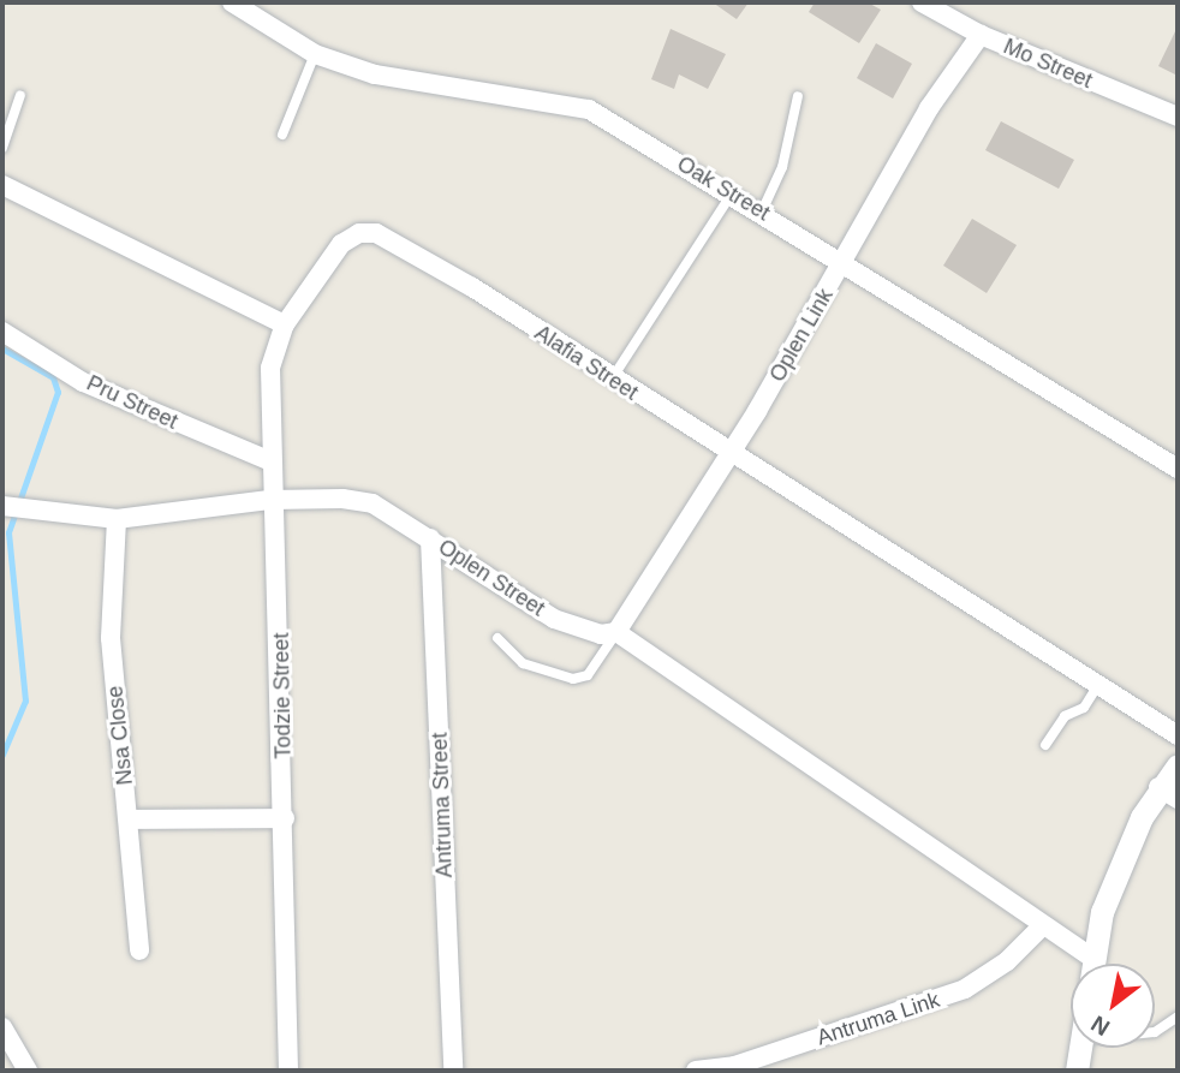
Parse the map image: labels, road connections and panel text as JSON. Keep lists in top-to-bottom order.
{
  "streets": {
    "street": [
      "Mo Street",
      "Oak Street",
      "Oplen Link",
      "Alafia Street",
      "Pru Street",
      "Oplen Street",
      "Todzie Street",
      "Nsa Close",
      "Antruma Street",
      "Antruma Link"
    ]
  },
  "crossings": [
    ["Mo Street", "Oplen Link"],
    ["Oak Street", "Oplen Link"],
    ["Oplen Link", "Alafia Street"],
    ["Oplen Link", "Oplen Street"],
    ["Alafia Street", "Todzie Street"],
    ["Pru Street", "Todzie Street"],
    ["Oplen Street", "Todzie Street"],
    ["Oplen Street", "Nsa Close"],
    ["Oplen Street", "Antruma Street"],
    ["Oplen Street", "Antruma Link"]
  ],
  "north": "bottom left"
}
